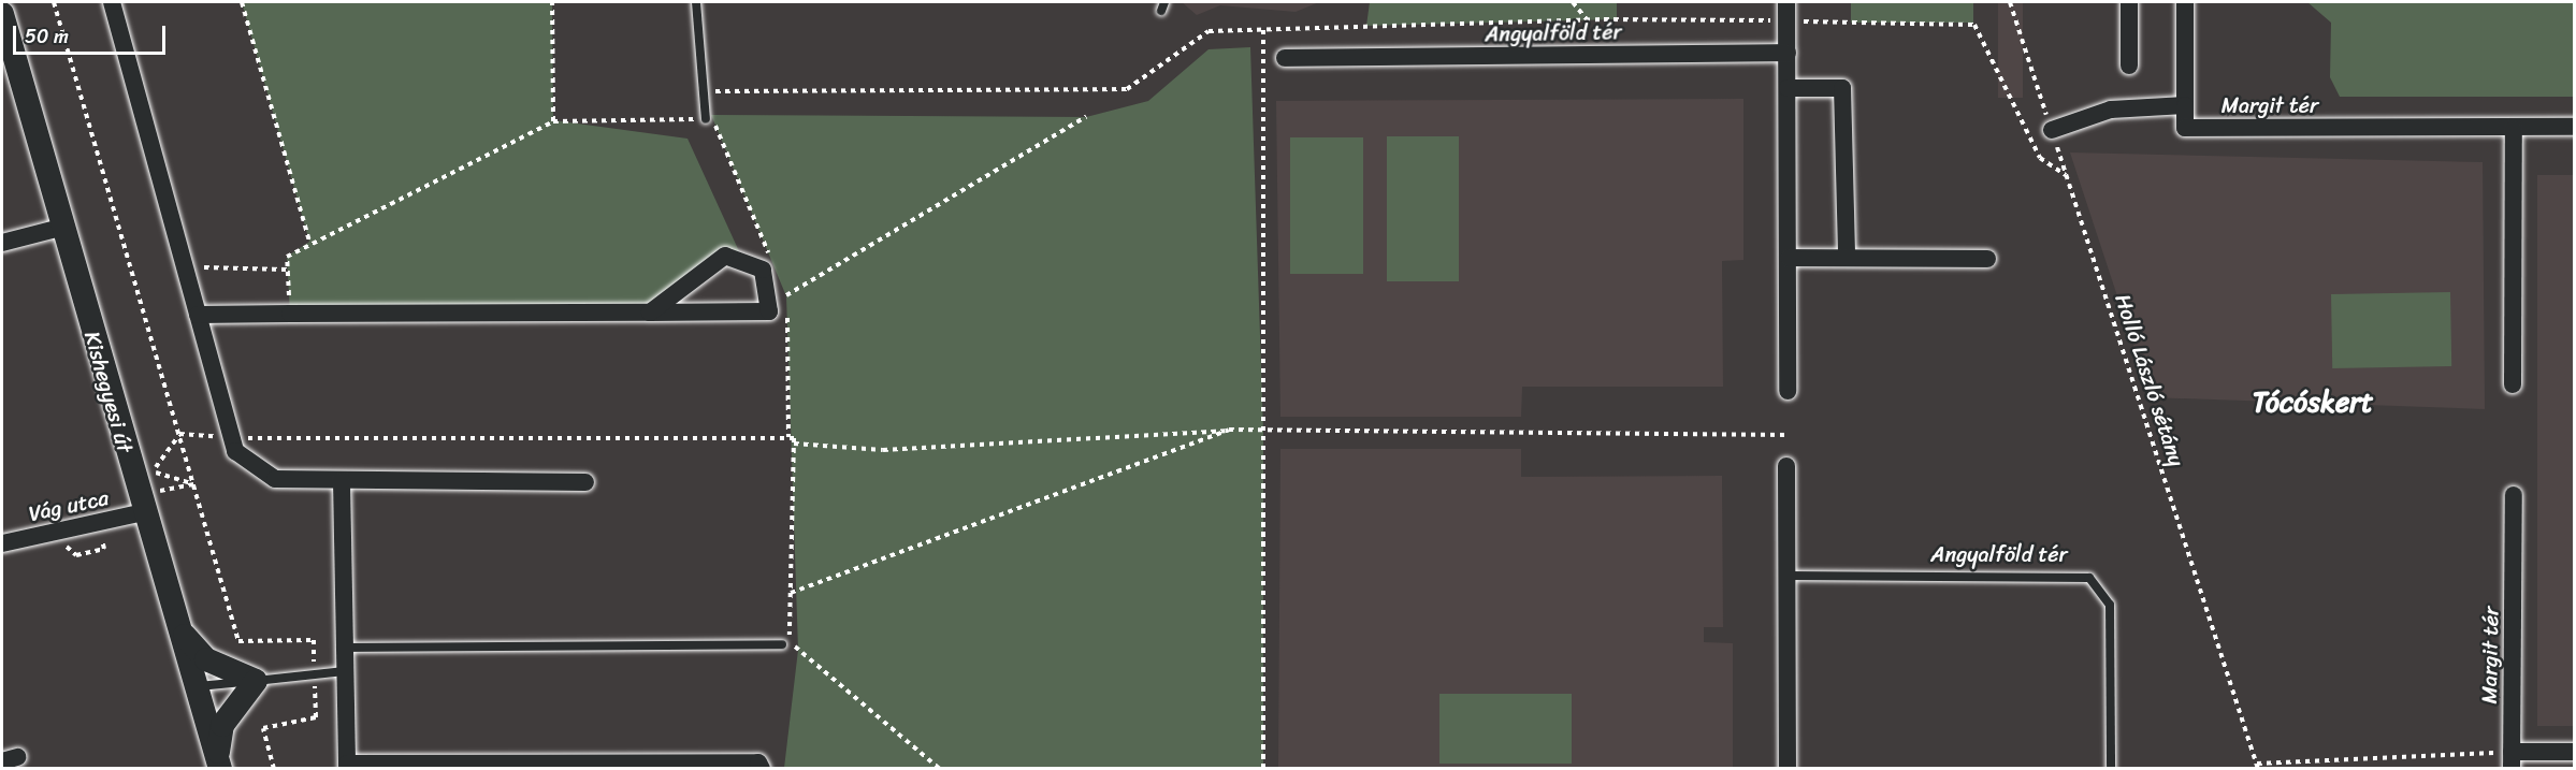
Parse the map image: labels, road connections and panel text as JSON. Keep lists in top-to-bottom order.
{
  "streets": {
    "street": [
      "Angyalföld tér",
      "Margit tér",
      "Kishegyesi út",
      "Vág utca"
    ],
    "path": ["Holló László sétány"]
  },
  "crossings": [
    ["Kishegyesi út", "Vág utca"]
  ],
  "districts": ["Tócóskert"],
  "scale_bar": "50 m"
}
